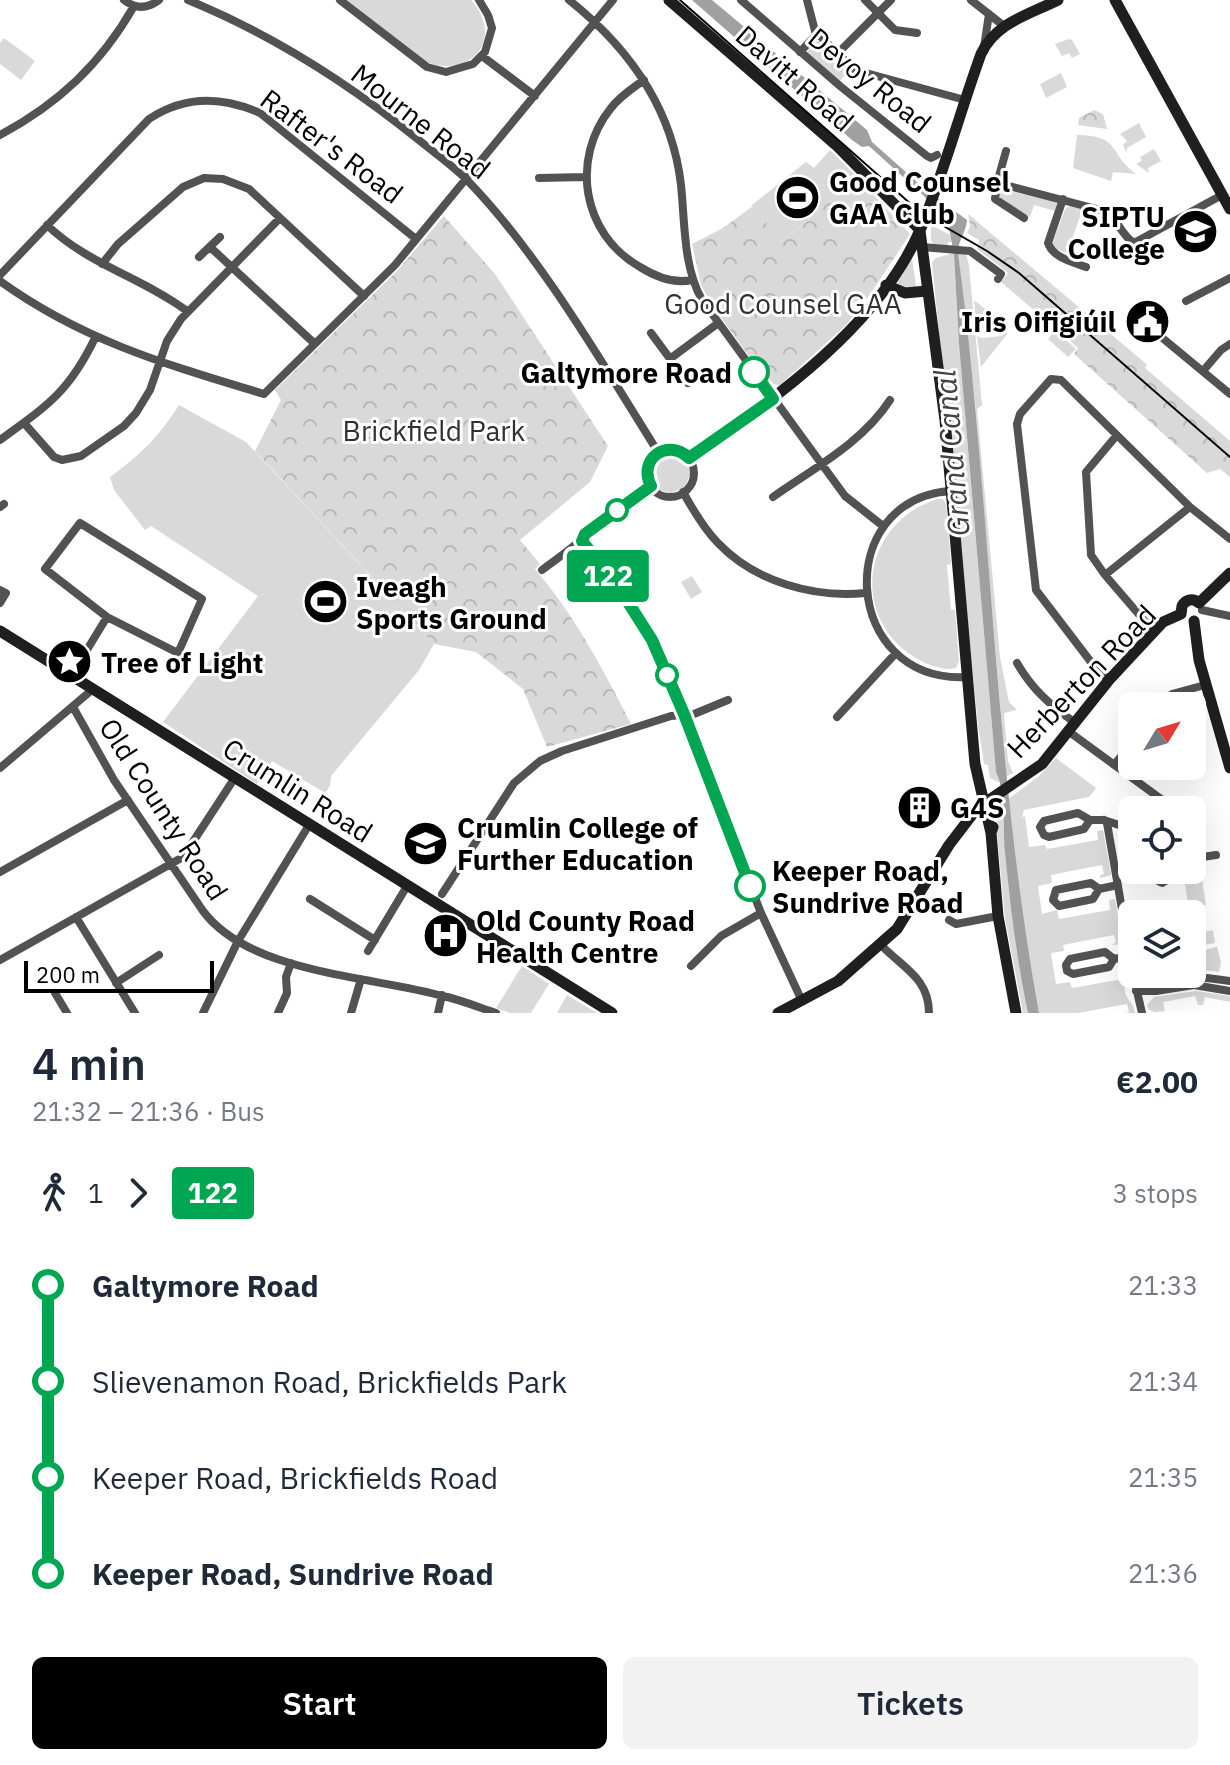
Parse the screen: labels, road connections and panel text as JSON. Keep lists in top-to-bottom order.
{
  "streets": {
    "main road": ["Davitt Road", "Herberton Road", "Crumlin Road"],
    "street": [
      "Devoy Road",
      "Mourne Road",
      "Rafter's Road",
      "Old County Road"
    ]
  },
  "water": ["Grand Canal"],
  "parks": ["Good Counsel GAA", "Brickfield Park"],
  "places": {
    "sports": ["Good Counsel GAA Club", "Iveagh Sports Ground"],
    "school or university": ["SIPTU College", "Crumlin College of Further Education"],
    "public building": ["Iris Oifigiúil"],
    "other": ["Galtymore Road", "Keeper Road, Sundrive Road"],
    "place": ["Tree of Light"],
    "building": ["G4S"],
    "hospital": ["Old County Road Health Centre"]
  },
  "lines": ["bus line 122"],
  "scale_bar": "200 m",
  "north": "top right",
  "page": {
    "on_map": "122",
    "scale": "200 m",
    "heading": ["4 min", "21:32 – 21:36 · Bus", "€2.00"],
    "legs": ["1", "122", "3 stops"],
    "list": [
      {
        "name": "Galtymore Road",
        "value": "21:33"
      },
      {
        "name": "Slievenamon Road, Brickfields Park",
        "value": "21:34"
      },
      {
        "name": "Keeper Road, Brickfields Road",
        "value": "21:35"
      },
      {
        "name": "Keeper Road, Sundrive Road",
        "value": "21:36"
      }
    ],
    "buttons": ["Start", "Tickets"]
  }
}
